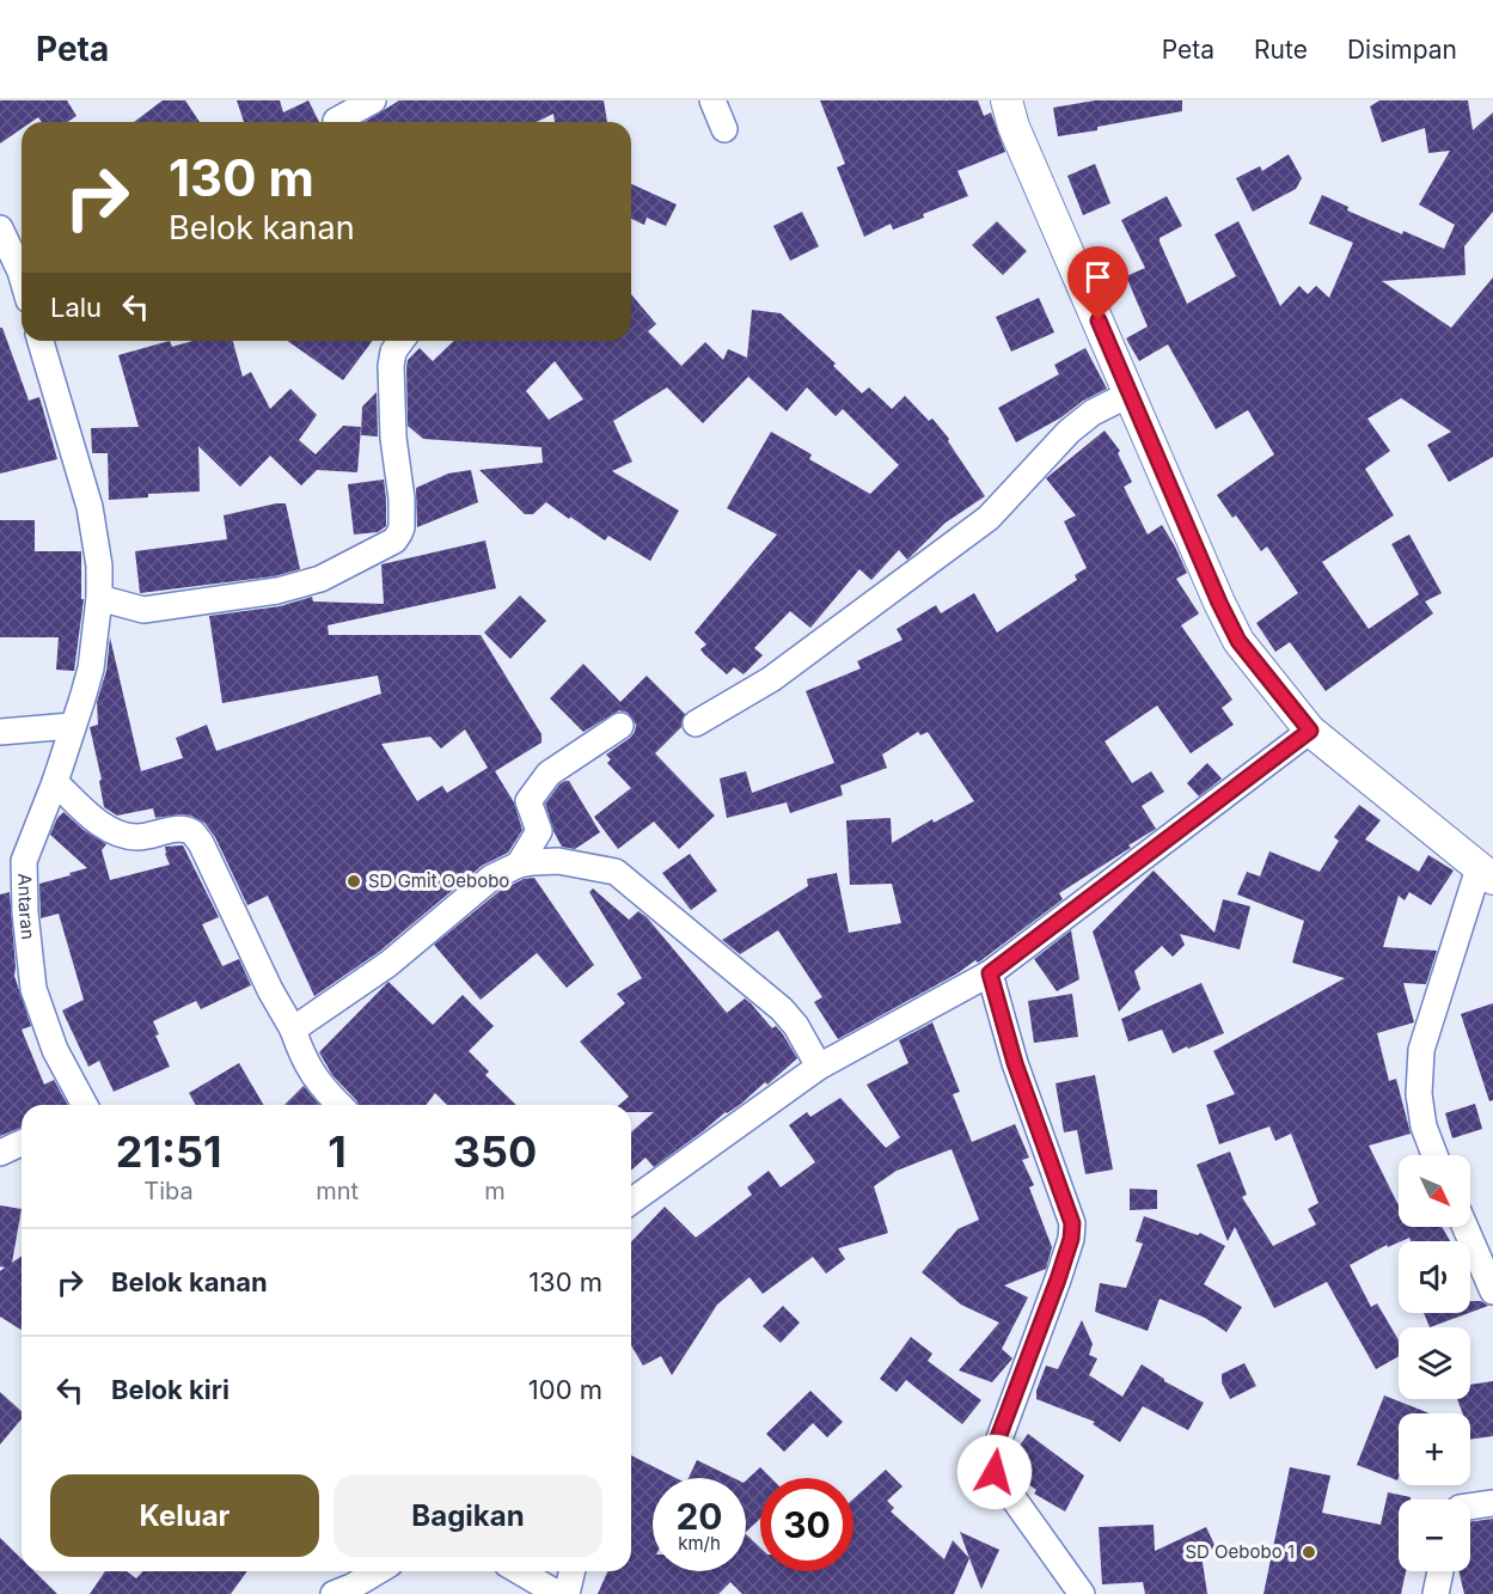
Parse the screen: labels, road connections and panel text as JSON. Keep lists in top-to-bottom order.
{
  "streets": {
    "street": ["Antaran"]
  },
  "places": ["SD Gmit Oebobo", "SD Oebobo 1"],
  "north": "bottom right",
  "page": {
    "header": "Peta",
    "nav": ["Peta", "Rute", "Disimpan"],
    "turn": ["130 m", "Belok kanan"],
    "then": "Lalu",
    "eta": [
      "21:51",
      "Tiba",
      "1",
      "mnt",
      "350",
      "m"
    ],
    "map_buttons": ["+", "−"],
    "list": [
      {
        "name": "Belok kanan",
        "value": "130 m"
      },
      {
        "name": "Belok kiri",
        "value": "100 m"
      }
    ],
    "buttons": ["Keluar", "Bagikan"],
    "speed": "20 km/h",
    "limit": "30"
  }
}
